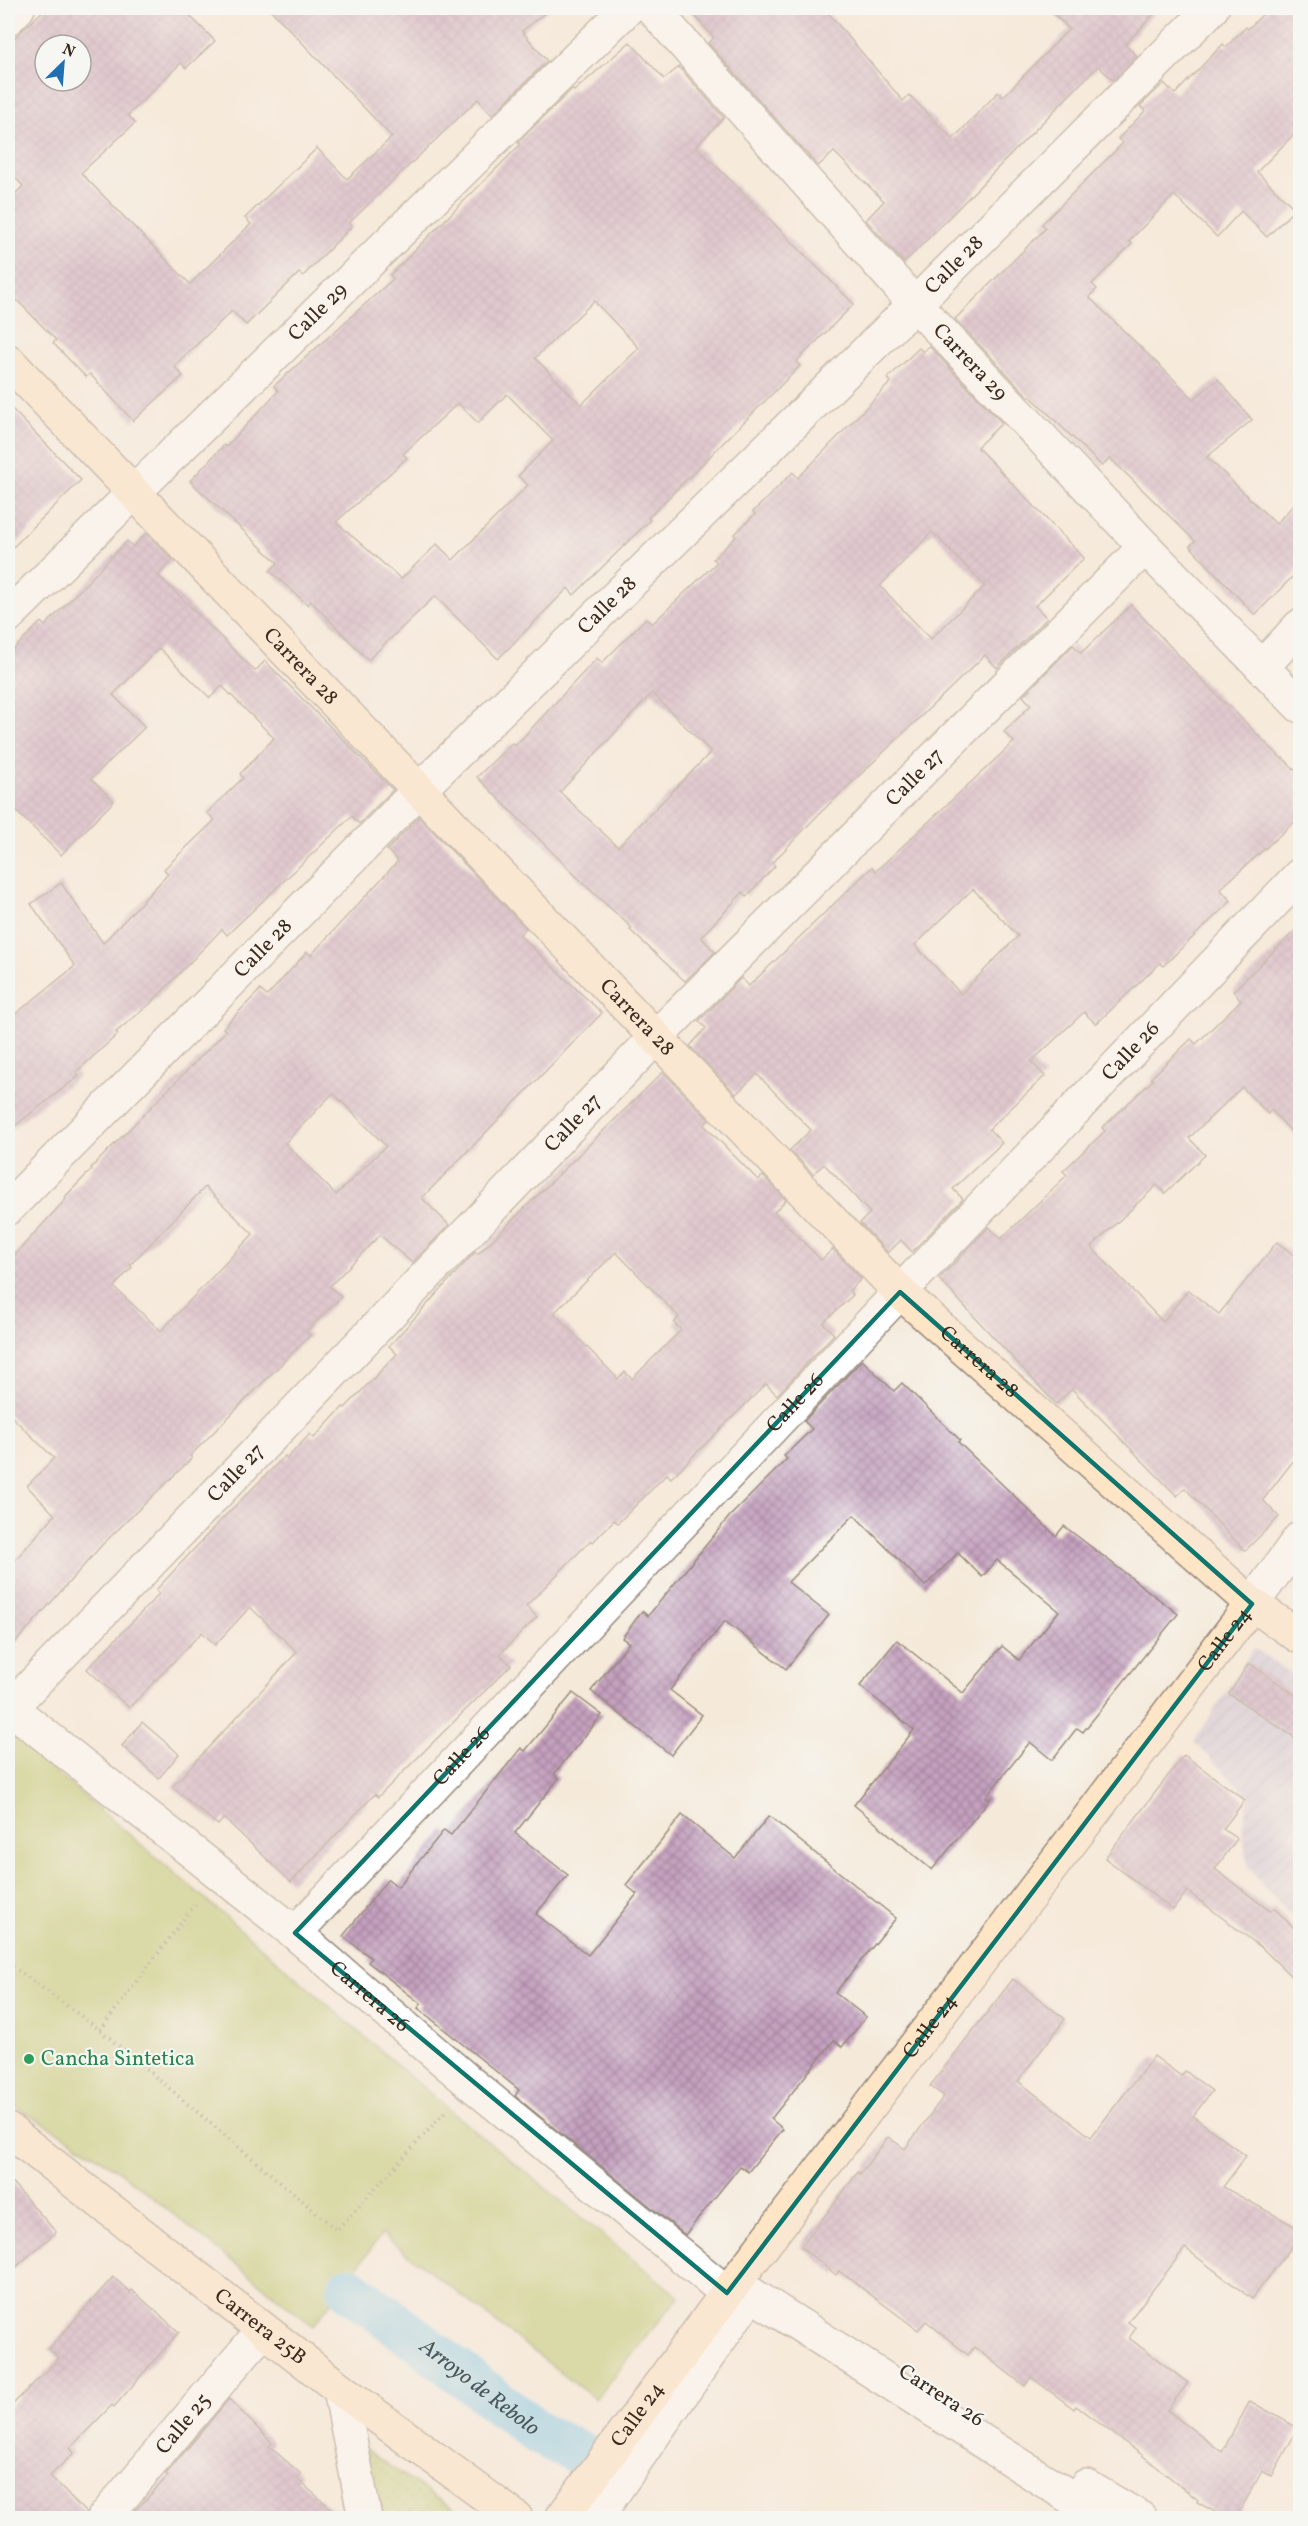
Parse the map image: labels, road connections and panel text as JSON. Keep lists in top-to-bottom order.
{
  "streets": {
    "street": [
      "Calle 28",
      "Calle 29",
      "Carrera 29",
      "Carrera 28",
      "Calle 27",
      "Calle 26",
      "Calle 24",
      "Carrera 26",
      "Carrera 25B",
      "Calle 25"
    ]
  },
  "crossings": [
    ["Calle 28", "Carrera 29"],
    ["Calle 28", "Carrera 28"],
    ["Calle 29", "Carrera 28"],
    ["Carrera 29", "Calle 27"],
    ["Carrera 28", "Calle 27"],
    ["Carrera 28", "Calle 26"],
    ["Carrera 28", "Calle 24"],
    ["Calle 27", "Carrera 26"],
    ["Calle 26", "Carrera 26"],
    ["Calle 24", "Carrera 26"],
    ["Carrera 25B", "Calle 25"]
  ],
  "water": ["Arroyo de Rebolo"],
  "places": ["Cancha Sintetica"],
  "north": "top right"
}
